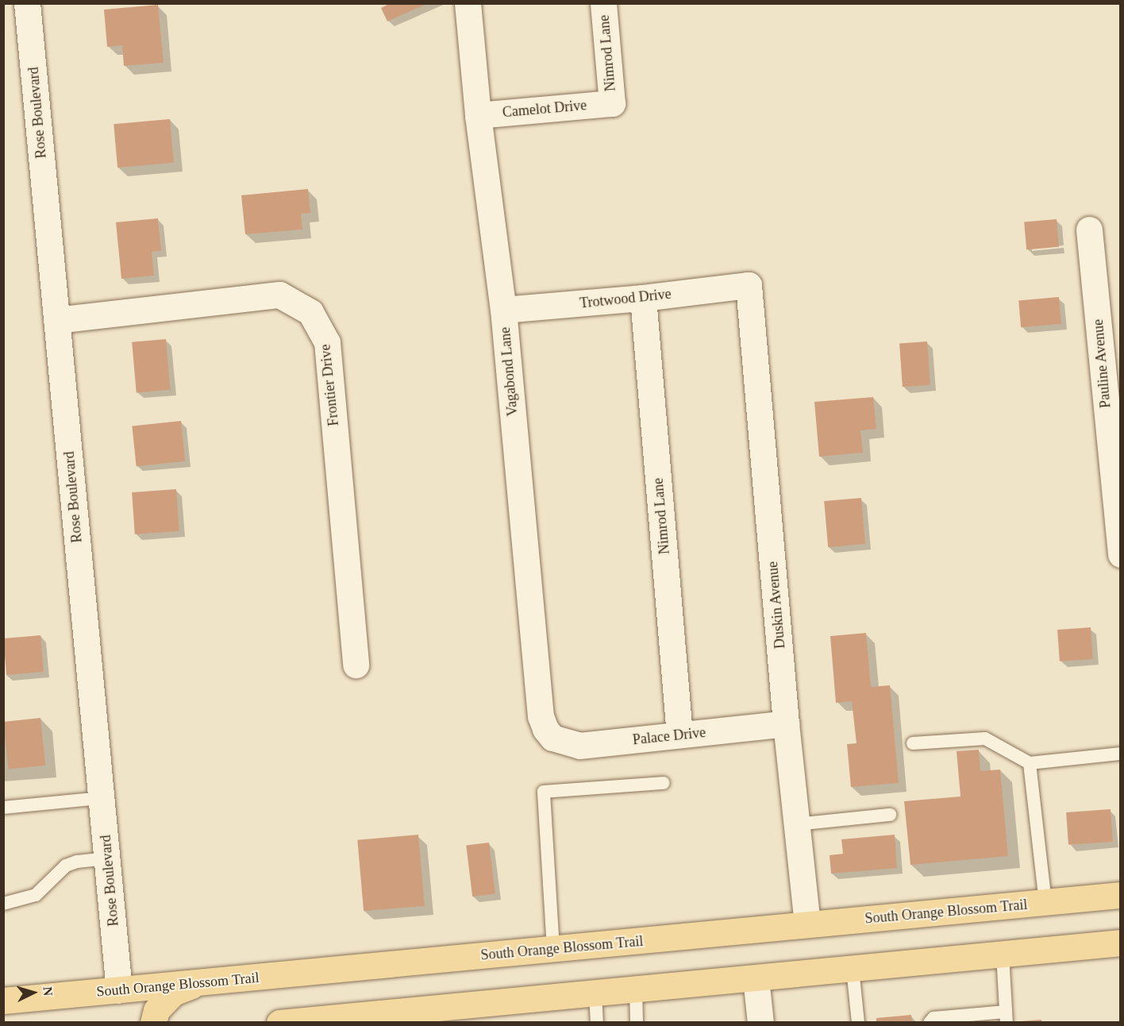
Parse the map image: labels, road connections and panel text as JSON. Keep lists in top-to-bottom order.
{
  "streets": {
    "main road": ["South Orange Blossom Trail"],
    "street": [
      "Nimrod Lane",
      "Camelot Drive",
      "Rose Boulevard",
      "Trotwood Drive",
      "Pauline Avenue",
      "Vagabond Lane",
      "Frontier Drive",
      "Duskin Avenue",
      "Palace Drive"
    ]
  },
  "crossings": [
    ["Nimrod Lane", "Camelot Drive"],
    ["Nimrod Lane", "Trotwood Drive"],
    ["Nimrod Lane", "Palace Drive"],
    ["Camelot Drive", "Vagabond Lane"],
    ["Rose Boulevard", "Frontier Drive"],
    ["Rose Boulevard", "South Orange Blossom Trail"],
    ["Trotwood Drive", "Vagabond Lane"],
    ["Trotwood Drive", "Duskin Avenue"],
    ["Vagabond Lane", "Palace Drive"],
    ["Duskin Avenue", "Palace Drive"],
    ["Duskin Avenue", "South Orange Blossom Trail"]
  ],
  "north": "right"
}
